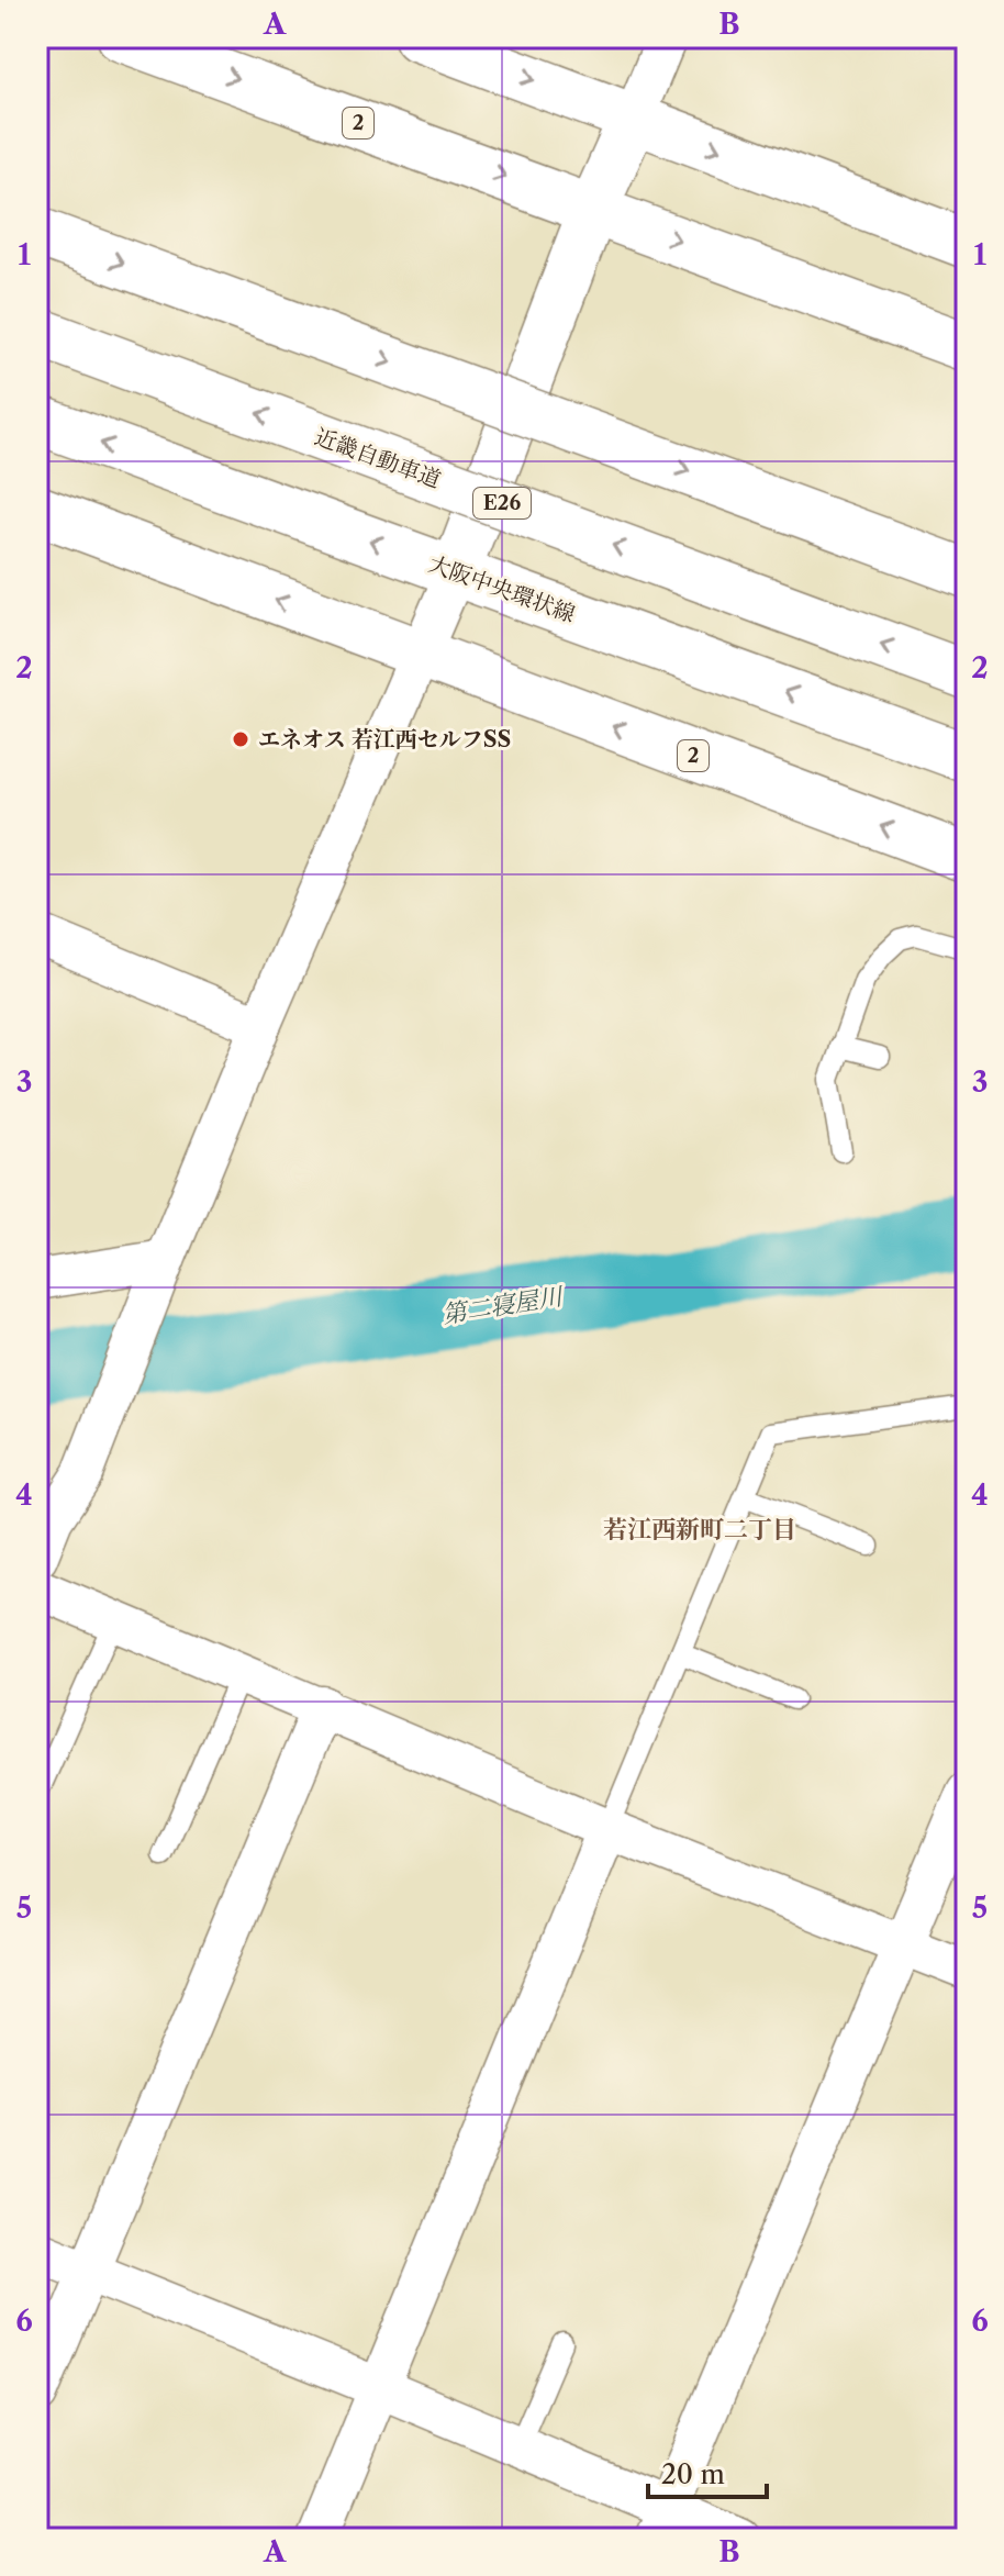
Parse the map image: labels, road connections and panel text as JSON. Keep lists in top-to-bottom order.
{
  "streets": {
    "main road": [
      "2",
      "近畿自動車道",
      "E26",
      "大阪中央環状線"
    ]
  },
  "districts": ["若江西新町二丁目"],
  "water": ["第二寝屋川"],
  "places": ["エネオス 若江西セルフSS"],
  "scale_bar": "20 m",
  "grid": {
    "columns": ["A", "B"],
    "rows": [
      "1",
      "2",
      "3",
      "4",
      "5",
      "6"
    ]
  }
}
